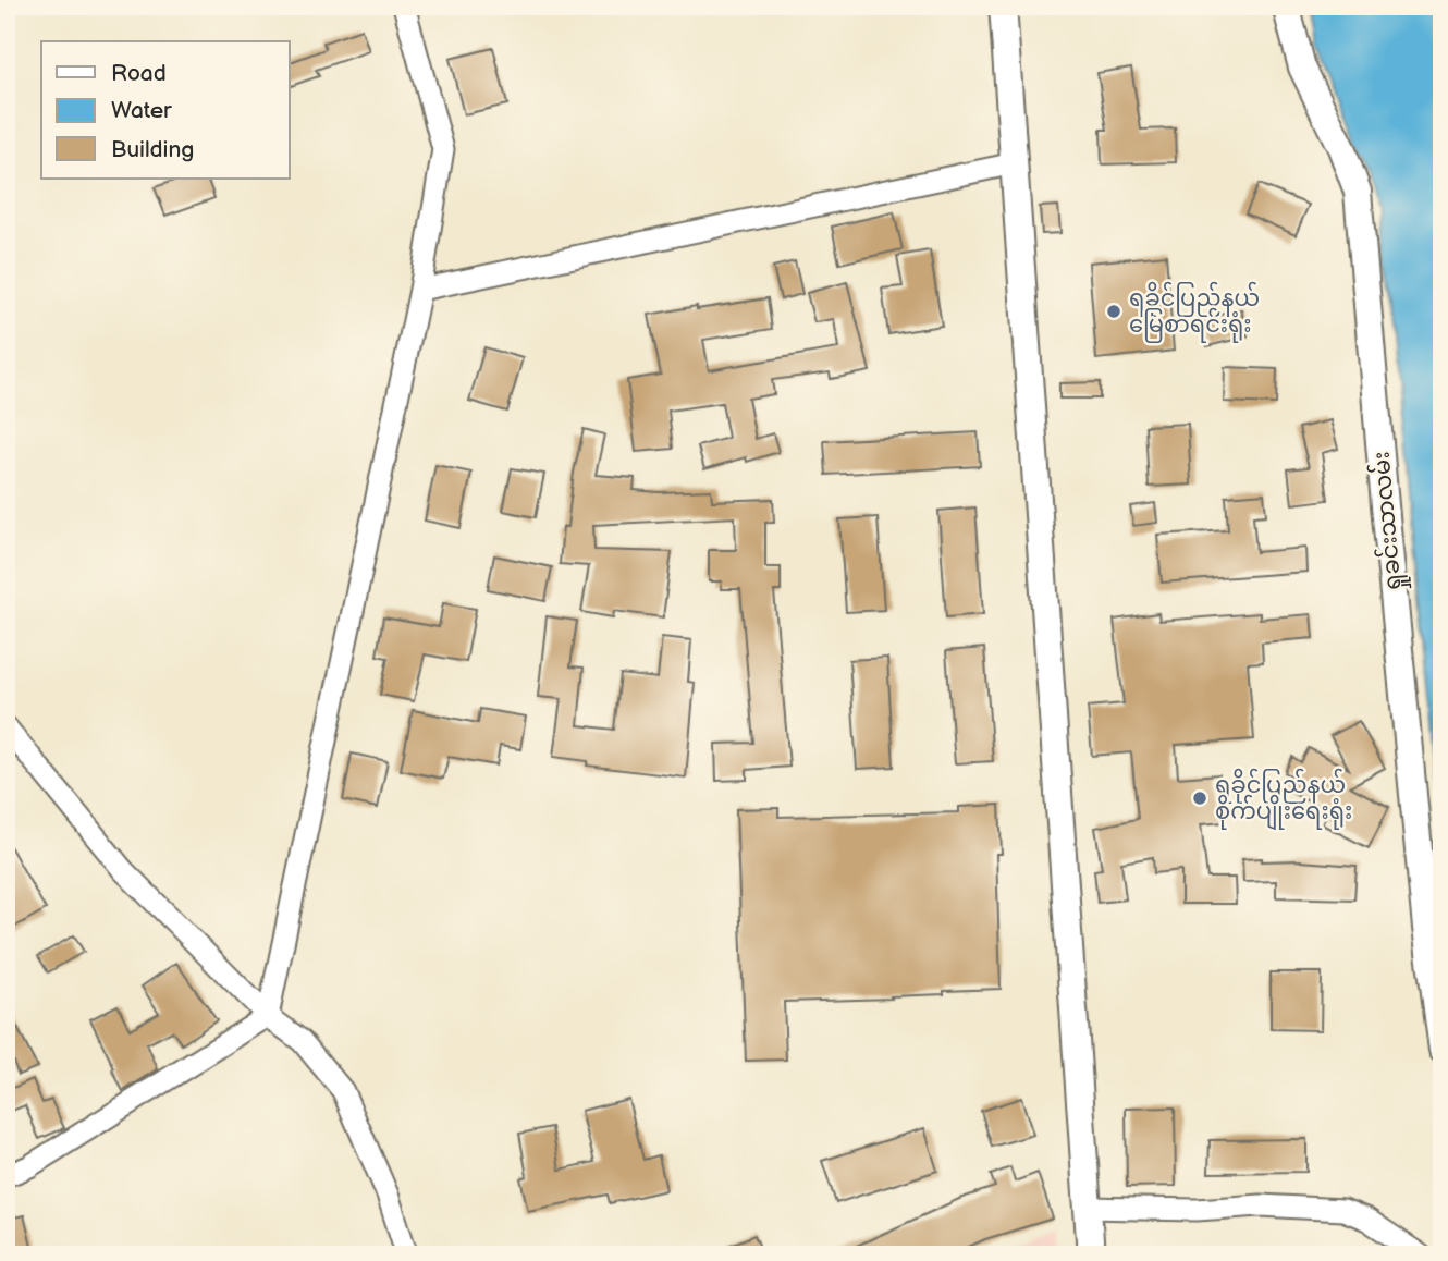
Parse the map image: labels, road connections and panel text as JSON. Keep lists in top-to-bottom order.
{
  "streets": {
    "street": ["ရှုခင်းသာလမ်း"]
  },
  "places": ["ရခိုင်ပြည်နယ် မြေစာရင်းရုံး", "ရခိုင်ပြည်နယ် စိုက်ပျိုးရေးရုံး"],
  "legend": ["Road", "Water", "Building"]
}
